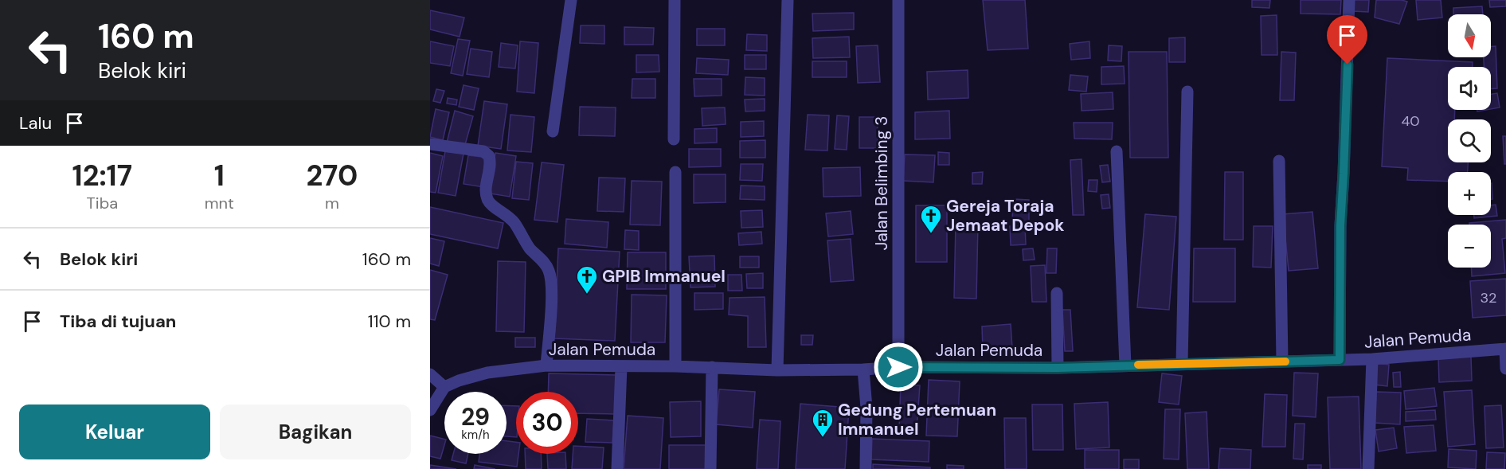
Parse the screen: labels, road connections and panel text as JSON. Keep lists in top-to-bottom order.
{
  "streets": {
    "street": ["Jalan Belimbing 3", "Jalan Pemuda"]
  },
  "crossings": [
    ["Jalan Belimbing 3", "Jalan Pemuda"]
  ],
  "places": {
    "church": ["Gereja Toraja Jemaat Depok", "GPIB Immanuel"],
    "building": ["Gedung Pertemuan Immanuel"]
  },
  "house_numbers": ["40", "32"],
  "north": "bottom",
  "page": {
    "turn": ["160 m", "Belok kiri"],
    "map_buttons": ["+", "−"],
    "then": "Lalu",
    "eta": [
      "12:17",
      "Tiba",
      "1",
      "mnt",
      "270",
      "m"
    ],
    "list": [
      {
        "name": "Belok kiri",
        "value": "160 m"
      },
      {
        "name": "Tiba di tujuan",
        "value": "110 m"
      }
    ],
    "speed": "29 km/h",
    "limit": "30",
    "buttons": ["Keluar", "Bagikan"]
  }
}
